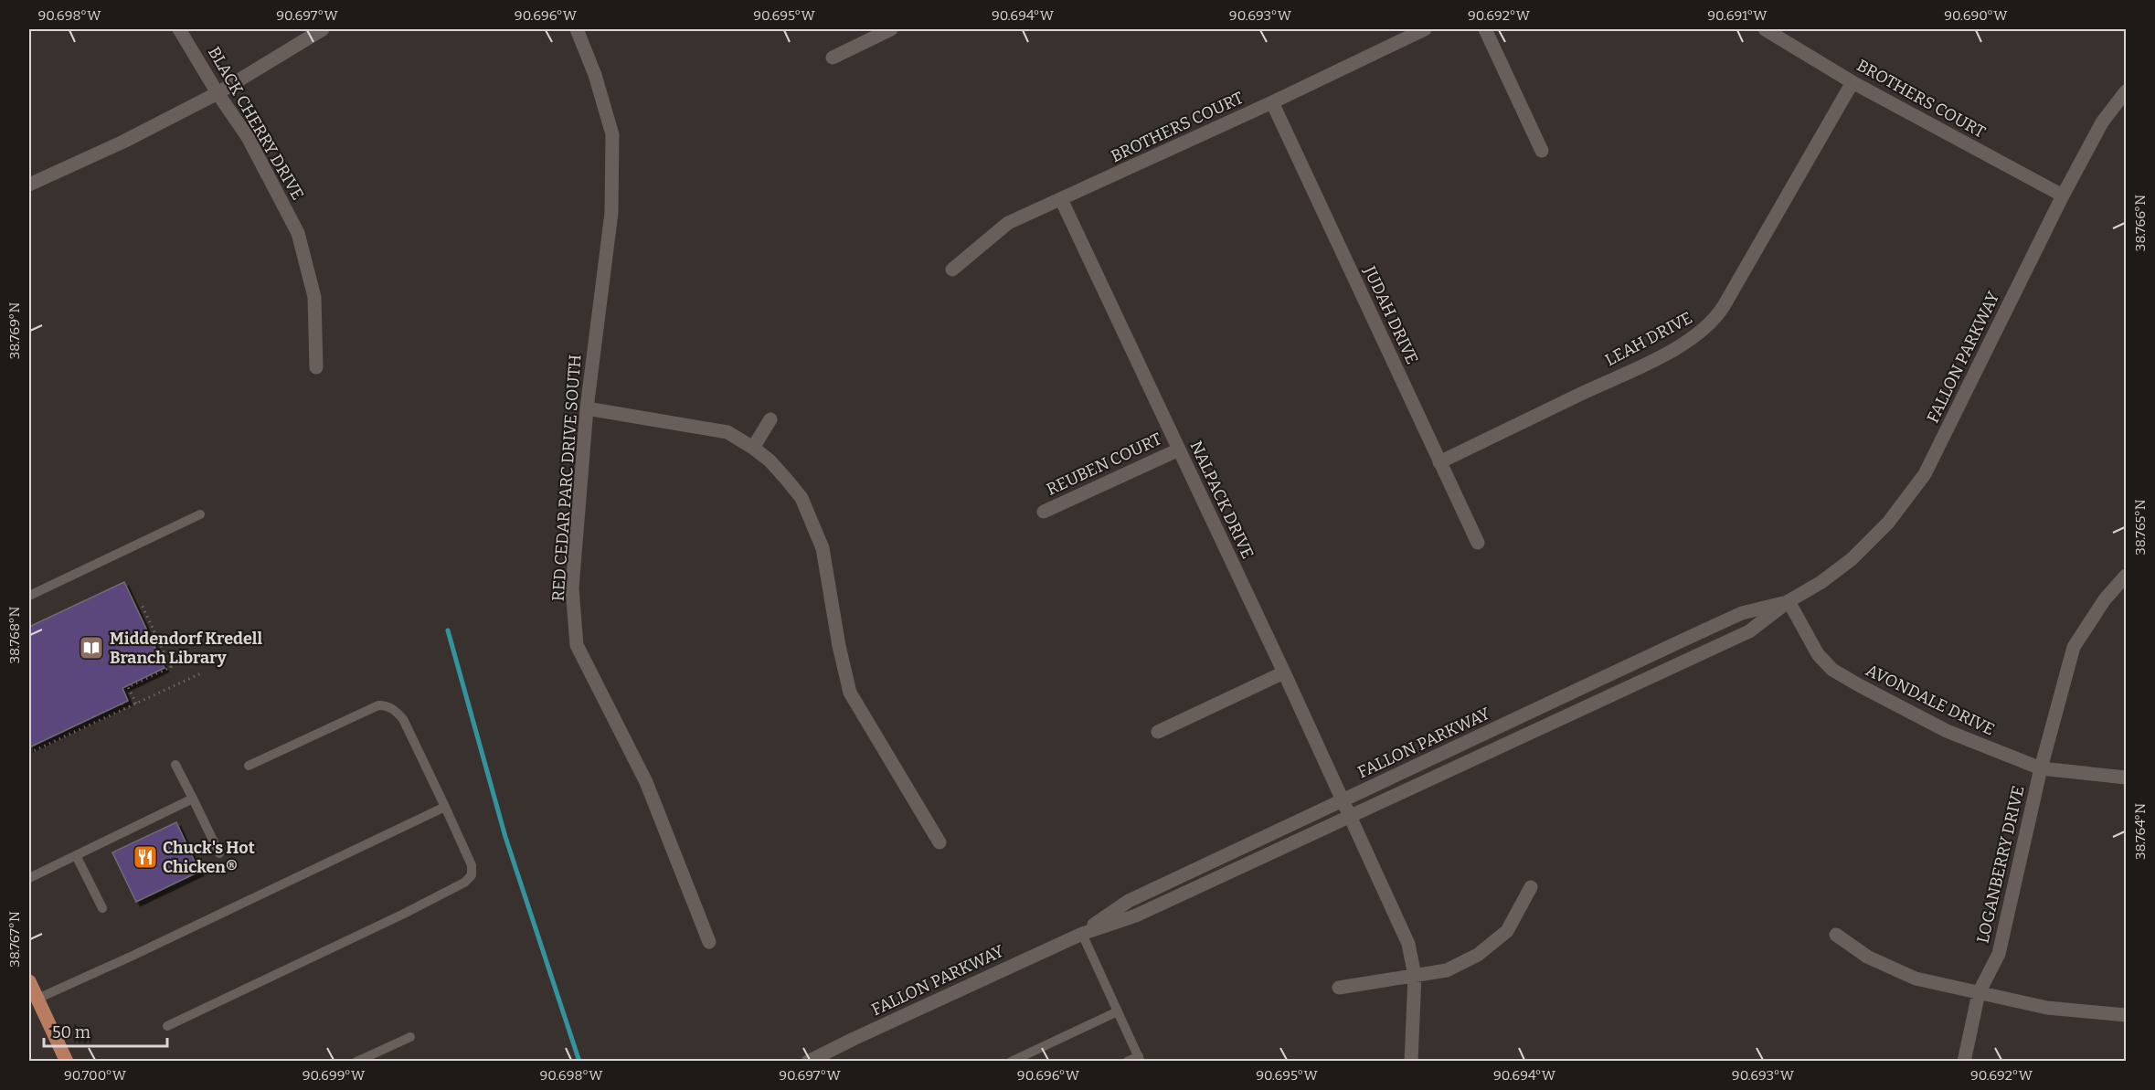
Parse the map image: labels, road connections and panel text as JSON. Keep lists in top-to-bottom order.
{
  "streets": {
    "street": [
      "BROTHERS COURT",
      "BLACK CHERRY DRIVE",
      "JUDAH DRIVE",
      "LEAH DRIVE",
      "FALLON PARKWAY",
      "REUBEN COURT",
      "RED CEDAR PARC DRIVE SOUTH",
      "NALPACK DRIVE",
      "AVONDALE DRIVE",
      "LOGANBERRY DRIVE"
    ]
  },
  "crossings": [
    ["BROTHERS COURT", "JUDAH DRIVE"],
    ["BROTHERS COURT", "LEAH DRIVE"],
    ["BROTHERS COURT", "FALLON PARKWAY"],
    ["BROTHERS COURT", "NALPACK DRIVE"],
    ["JUDAH DRIVE", "LEAH DRIVE"],
    ["FALLON PARKWAY", "NALPACK DRIVE"],
    ["FALLON PARKWAY", "AVONDALE DRIVE"],
    ["REUBEN COURT", "NALPACK DRIVE"],
    ["AVONDALE DRIVE", "LOGANBERRY DRIVE"]
  ],
  "places": {
    "library": ["Middendorf Kredell Branch Library"],
    "restaurant": ["Chuck's Hot Chicken®"]
  },
  "scale_bar": "50 m",
  "coordinates": [
    "90.698°W",
    "90.697°W",
    "90.696°W",
    "90.695°W",
    "90.694°W",
    "90.693°W",
    "90.692°W",
    "90.691°W",
    "90.690°W",
    "38.766°N",
    "38.769°N",
    "38.765°N",
    "38.768°N",
    "38.764°N",
    "38.767°N",
    "90.700°W",
    "90.699°W"
  ]
}
